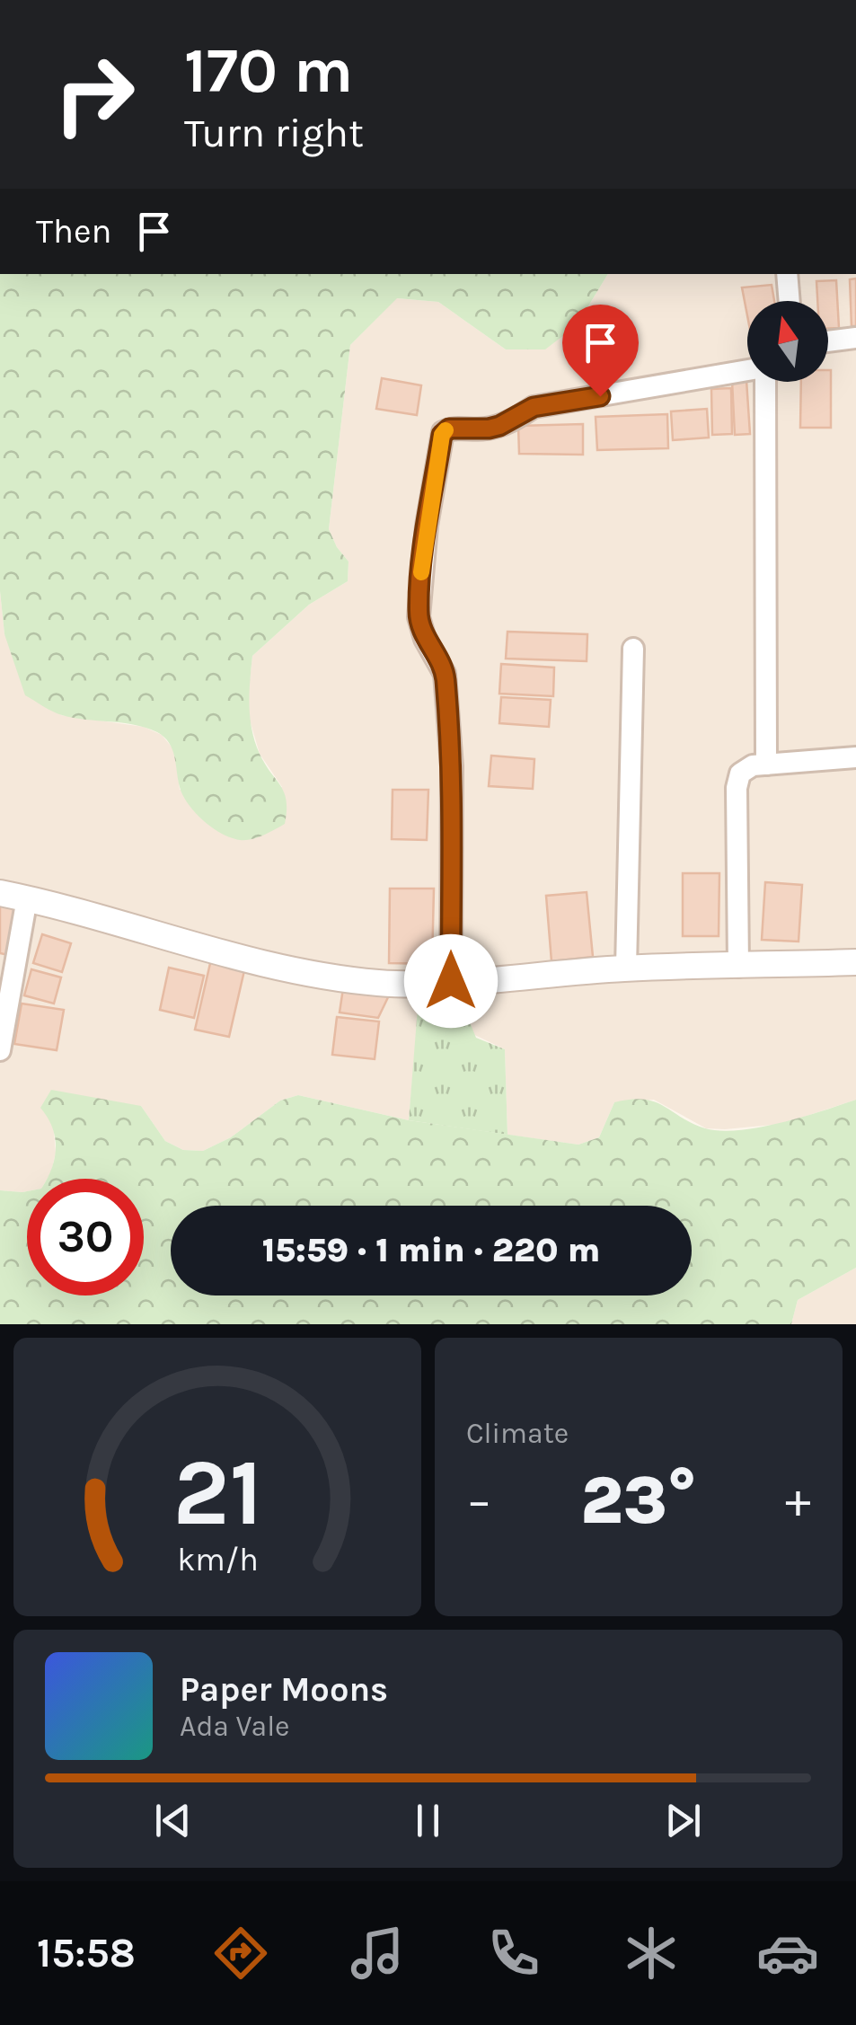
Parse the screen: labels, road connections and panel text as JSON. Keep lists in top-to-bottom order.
{
  "north": "top",
  "page": {
    "turn": ["170 m", "Turn right"],
    "then": "Then",
    "limit": "30",
    "trip": "15:59 · 1 min · 220 m",
    "tile": "Climate",
    "heat": ["−", "23°", "+"],
    "song": ["Paper Moons", "Ada Vale"],
    "tabs": "15:58",
    "gauge": ["21", "km/h"]
  }
}
